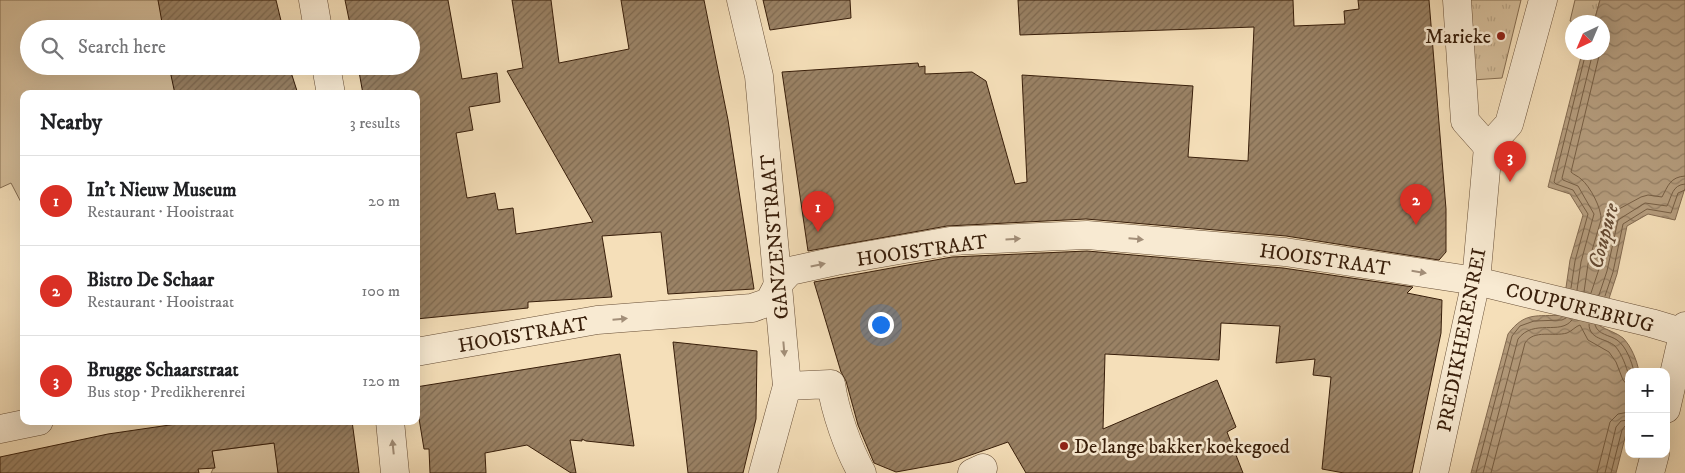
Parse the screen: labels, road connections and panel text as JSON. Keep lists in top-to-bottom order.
{
  "streets": {
    "street": [
      "GANZENSTRAAT",
      "HOOISTRAAT",
      "COUPUREBRUG",
      "PREDIKHERENREI"
    ]
  },
  "crossings": [
    ["GANZENSTRAAT", "HOOISTRAAT"],
    ["HOOISTRAAT", "COUPUREBRUG"],
    ["HOOISTRAAT", "PREDIKHERENREI"],
    ["COUPUREBRUG", "PREDIKHERENREI"]
  ],
  "one_way": ["HOOISTRAAT"],
  "water": ["Coupure"],
  "places": ["Marieke", "De lange bakker koekegoed"],
  "north": "bottom left",
  "page": {
    "search": "Search here",
    "heading": ["Nearby", "3 results"],
    "pins": ["3", "2", "1"],
    "list": [
      {
        "mark": "1",
        "name": "In't Nieuw Museum",
        "note": "Restaurant · Hooistraat",
        "value": "20 m"
      },
      {
        "mark": "2",
        "name": "Bistro De Schaar",
        "note": "Restaurant · Hooistraat",
        "value": "100 m"
      },
      {
        "mark": "3",
        "name": "Brugge Schaarstraat",
        "note": "Bus stop · Predikherenrei",
        "value": "120 m"
      }
    ],
    "map_buttons": ["+", "−"]
  }
}
